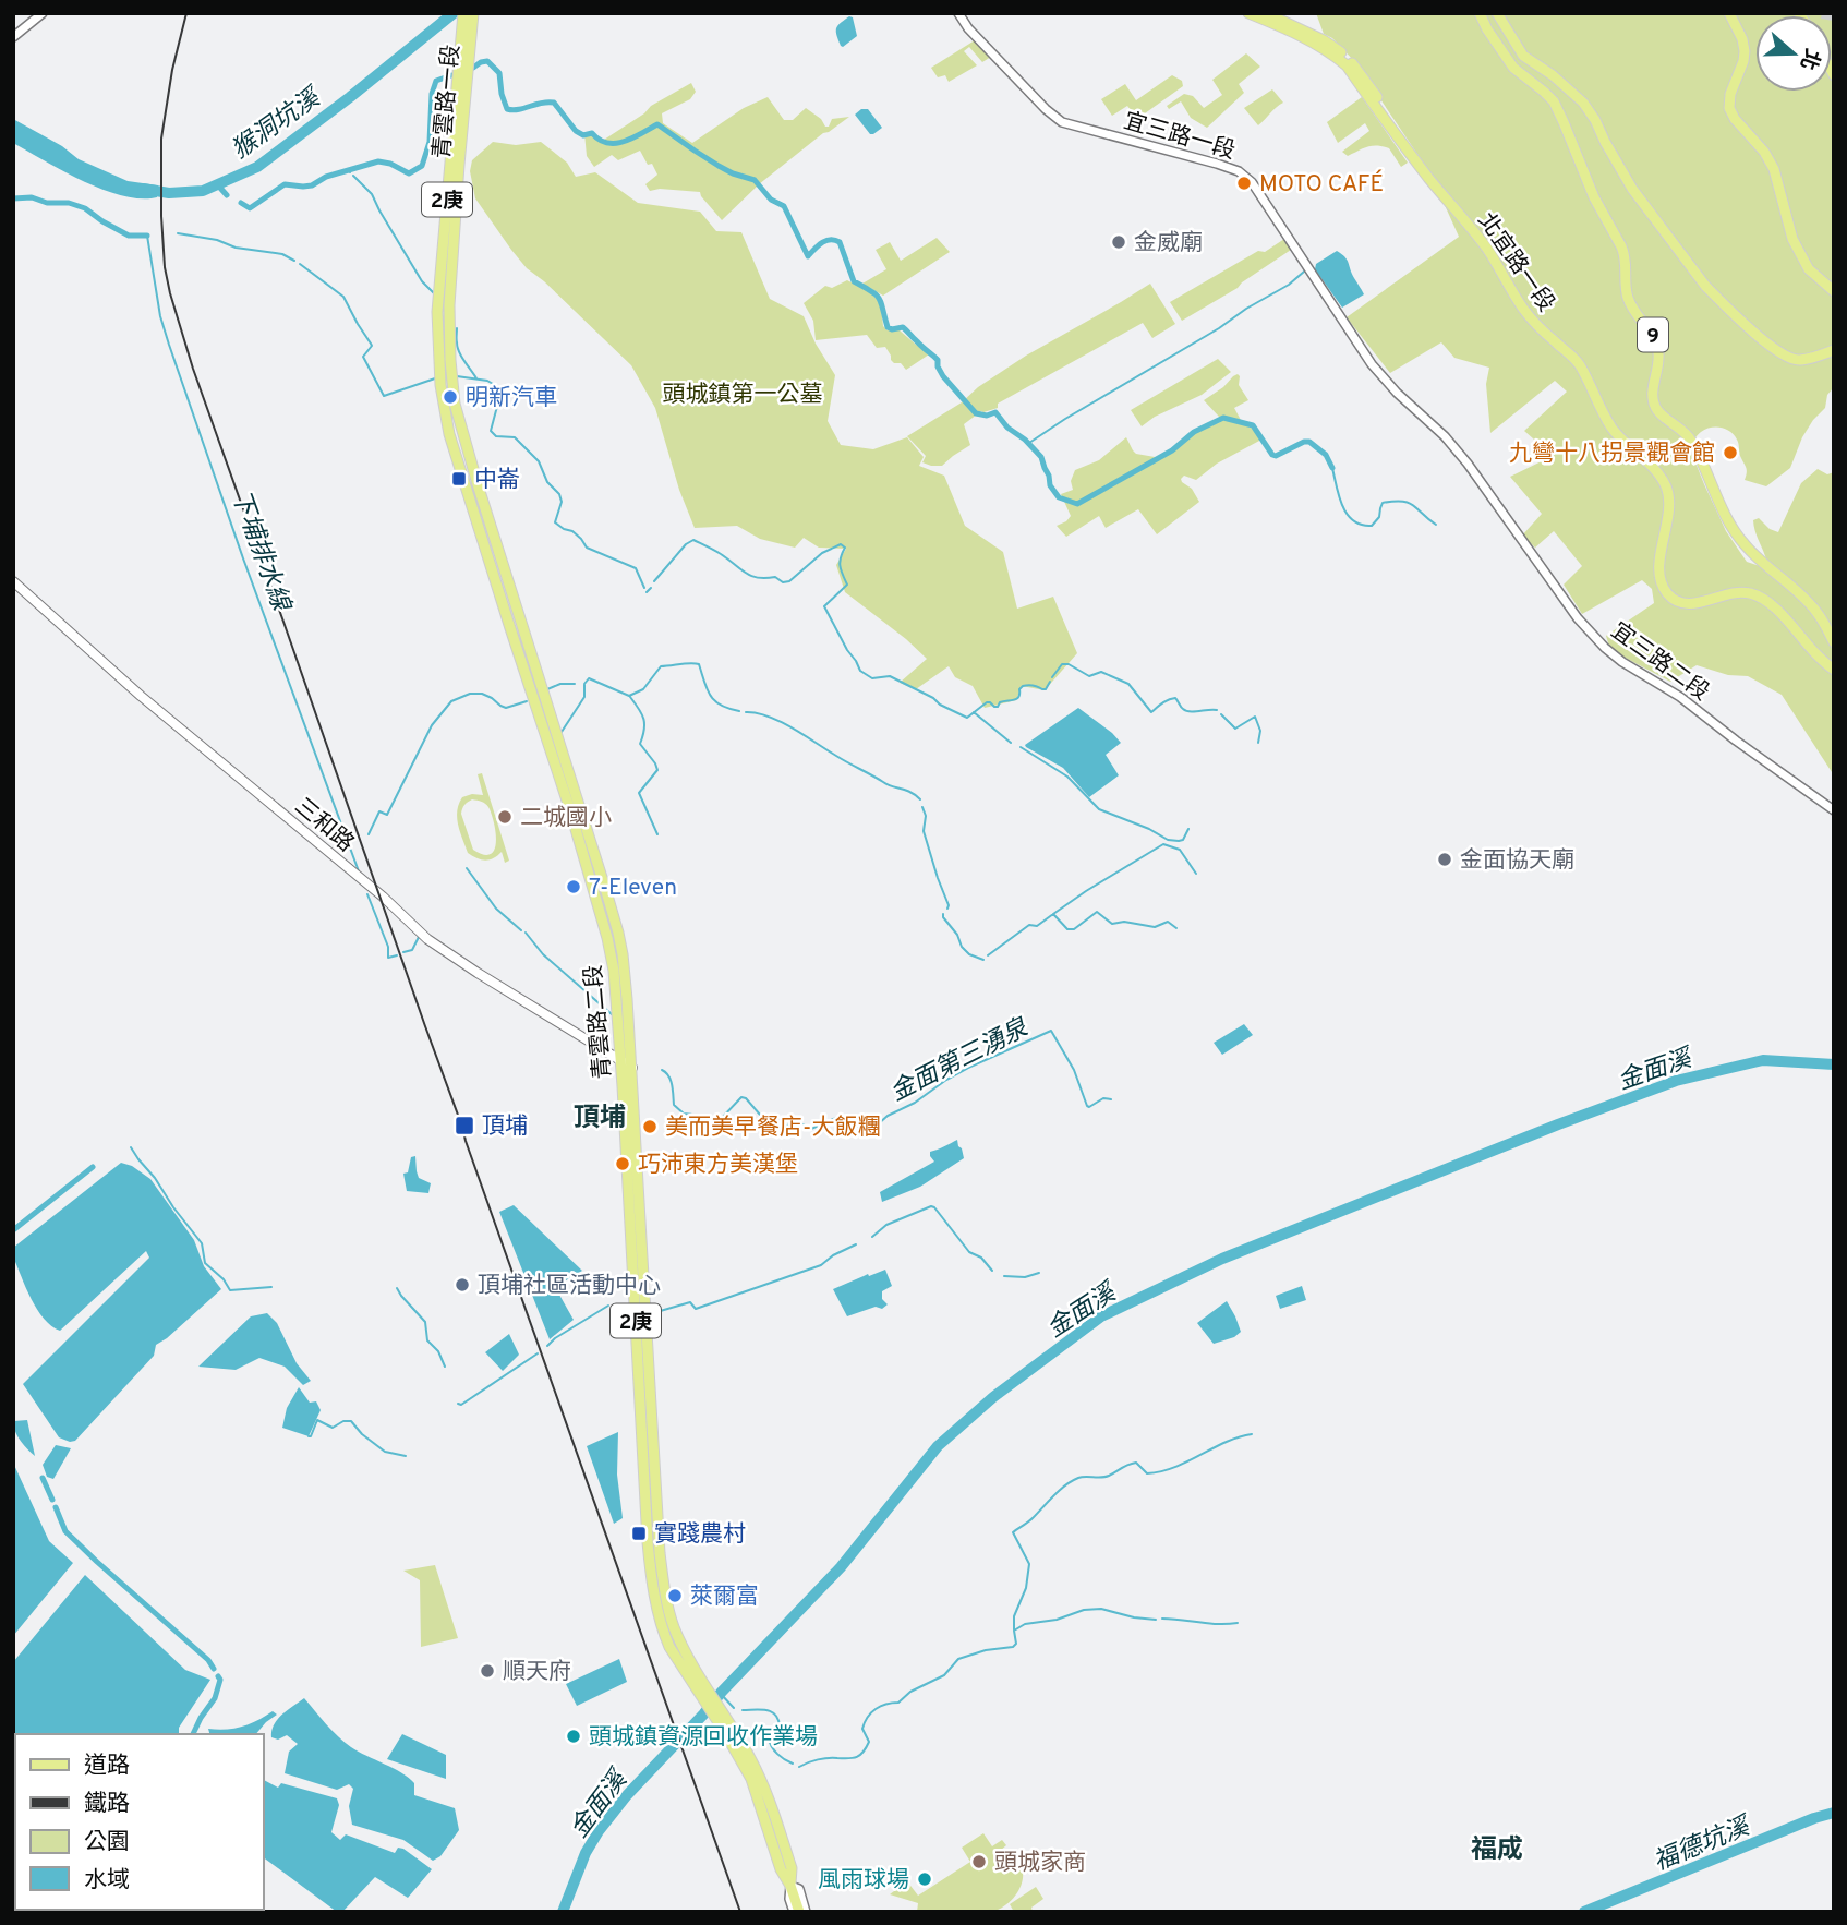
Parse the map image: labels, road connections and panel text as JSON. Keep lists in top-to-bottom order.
{
  "streets": {
    "main road": [
      "青雲路一段",
      "2庚",
      "北宜路一段",
      "9",
      "三和路",
      "青雲路二段"
    ],
    "street": ["宜三路一段", "宜三路二段"]
  },
  "crossings": [
    ["青雲路一段", "青雲路二段"],
    ["宜三路一段", "宜三路二段"],
    ["2庚", "青雲路二段"],
    ["三和路", "青雲路二段"]
  ],
  "districts": ["頂埔", "福成"],
  "water": [
    "猴洞坑溪",
    "下埔排水線",
    "金面第三湧泉",
    "金面溪",
    "福德坑溪"
  ],
  "parks": ["頭城鎮第一公墓"],
  "places": {
    "other": [
      "MOTO CAFÉ",
      "金威廟",
      "明新汽車",
      "九彎十八拐景觀會館",
      "二城國小",
      "金面協天廟",
      "7-Eleven",
      "美而美早餐店-大飯糰",
      "巧沛東方美漢堡",
      "頂埔社區活動中心",
      "萊爾富",
      "順天府",
      "頭城鎮資源回收作業場",
      "頭城家商",
      "風雨球場"
    ],
    "transit": ["中崙", "頂埔", "實踐農村"]
  },
  "legend": [
    "道路",
    "鐵路",
    "公園",
    "水域"
  ],
  "north": "right"
}
